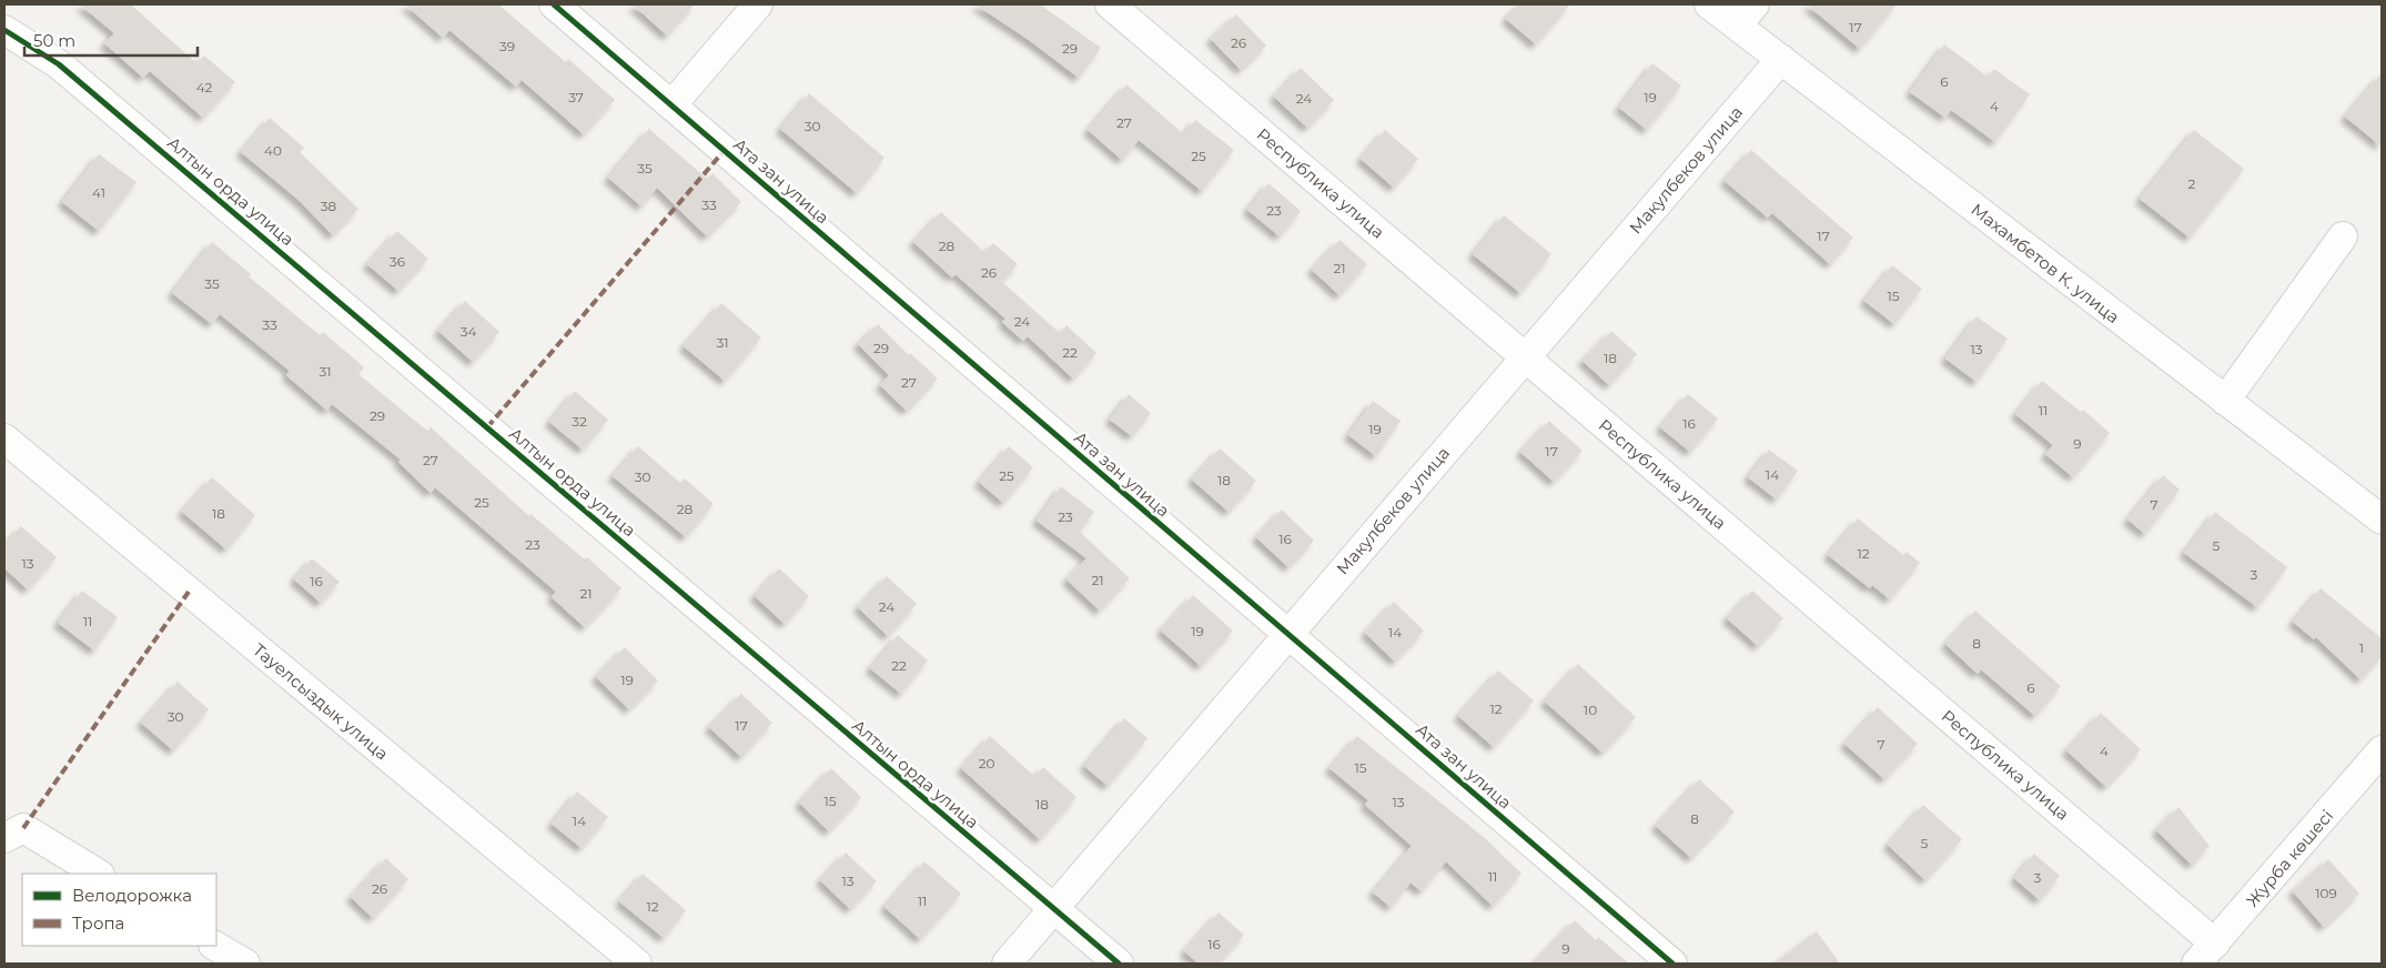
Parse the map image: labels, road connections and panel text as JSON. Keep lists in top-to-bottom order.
{
  "streets": {
    "street": [
      "Макулбеков улица",
      "Ата зан улица",
      "Республика улица",
      "Алтын орда улица",
      "Махамбетов К. улица",
      "Тауелсыздык улица",
      "Журба көшесі"
    ]
  },
  "crossings": [
    ["Макулбеков улица", "Ата зан улица"],
    ["Макулбеков улица", "Республика улица"],
    ["Макулбеков улица", "Алтын орда улица"],
    ["Макулбеков улица", "Махамбетов К. улица"],
    ["Республика улица", "Журба көшесі"]
  ],
  "house_numbers": [
    "17",
    "26",
    "39",
    "29",
    "6",
    "42",
    "37",
    "19",
    "24",
    "4",
    "27",
    "30",
    "40",
    "25",
    "35",
    "2",
    "41",
    "33",
    "38",
    "23",
    "17",
    "28",
    "36",
    "21",
    "26",
    "35",
    "15",
    "24",
    "33",
    "34",
    "31",
    "29",
    "13",
    "22",
    "18",
    "31",
    "27",
    "11",
    "29",
    "32",
    "16",
    "19",
    "9",
    "17",
    "27",
    "14",
    "25",
    "30",
    "18",
    "25",
    "7",
    "28",
    "18",
    "23",
    "16",
    "23",
    "5",
    "12",
    "13",
    "3",
    "21",
    "16",
    "21",
    "24",
    "11",
    "19",
    "14",
    "8",
    "1",
    "22",
    "19",
    "6",
    "12",
    "10",
    "30",
    "17",
    "7",
    "4",
    "20",
    "15",
    "15",
    "13",
    "18",
    "8",
    "14",
    "5",
    "11",
    "3",
    "13",
    "26",
    "109",
    "11",
    "12",
    "16",
    "9"
  ],
  "legend": ["Велодорожка", "Тропа"],
  "scale_bar": "50 m"
}
